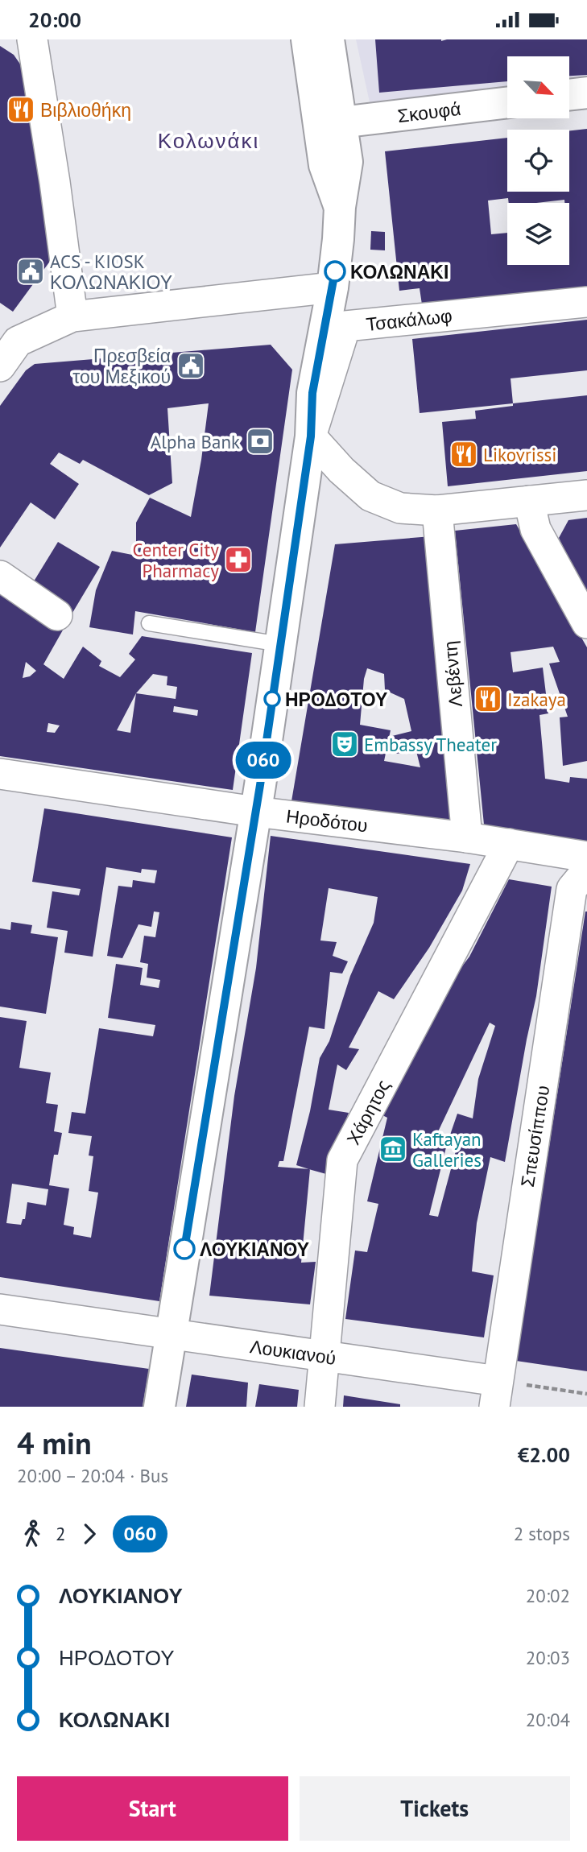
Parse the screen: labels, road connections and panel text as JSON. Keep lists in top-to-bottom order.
{
  "streets": {
    "street": [
      "Σκουφά",
      "Τσακάλωφ",
      "Λεβέντη",
      "Ηροδότου",
      "Χάρητος",
      "Σπευσίππου",
      "Λουκιανού"
    ]
  },
  "crossings": [
    ["Λεβέντη", "Ηροδότου"],
    ["Ηροδότου", "Χάρητος"],
    ["Χάρητος", "Λουκιανού"],
    ["Σπευσίππου", "Λουκιανού"]
  ],
  "districts": ["Κολωνάκι"],
  "places": {
    "restaurant": ["Βιβλιοθήκη", "Likovrissi", "Izakaya"],
    "public building": ["ACS - KIOSK ΚΟΛΩΝΑΚΙΟΥ", "Πρεσβεία του Μεξικού"],
    "other": ["ΚΟΛΩΝΑΚΙ", "ΗΡΟΔΟΤΟΥ", "ΛΟΥΚΙΑΝΟΥ"],
    "bank": ["Alpha Bank"],
    "pharmacy": ["Center City Pharmacy"],
    "theatre": ["Embassy Theater"],
    "museum": ["Kaftayan Galleries"]
  },
  "lines": ["bus line 060"],
  "north": "bottom right",
  "page": {
    "status": "20:00",
    "on_map": "060",
    "heading": ["4 min", "20:00 – 20:04 · Bus", "€2.00"],
    "legs": ["2", "060", "2 stops"],
    "list": [
      {
        "name": "ΛΟΥΚΙΑΝΟΥ",
        "value": "20:02"
      },
      {
        "name": "ΗΡΟΔΟΤΟΥ",
        "value": "20:03"
      },
      {
        "name": "ΚΟΛΩΝΑΚΙ",
        "value": "20:04"
      }
    ],
    "buttons": ["Start", "Tickets"]
  }
}
